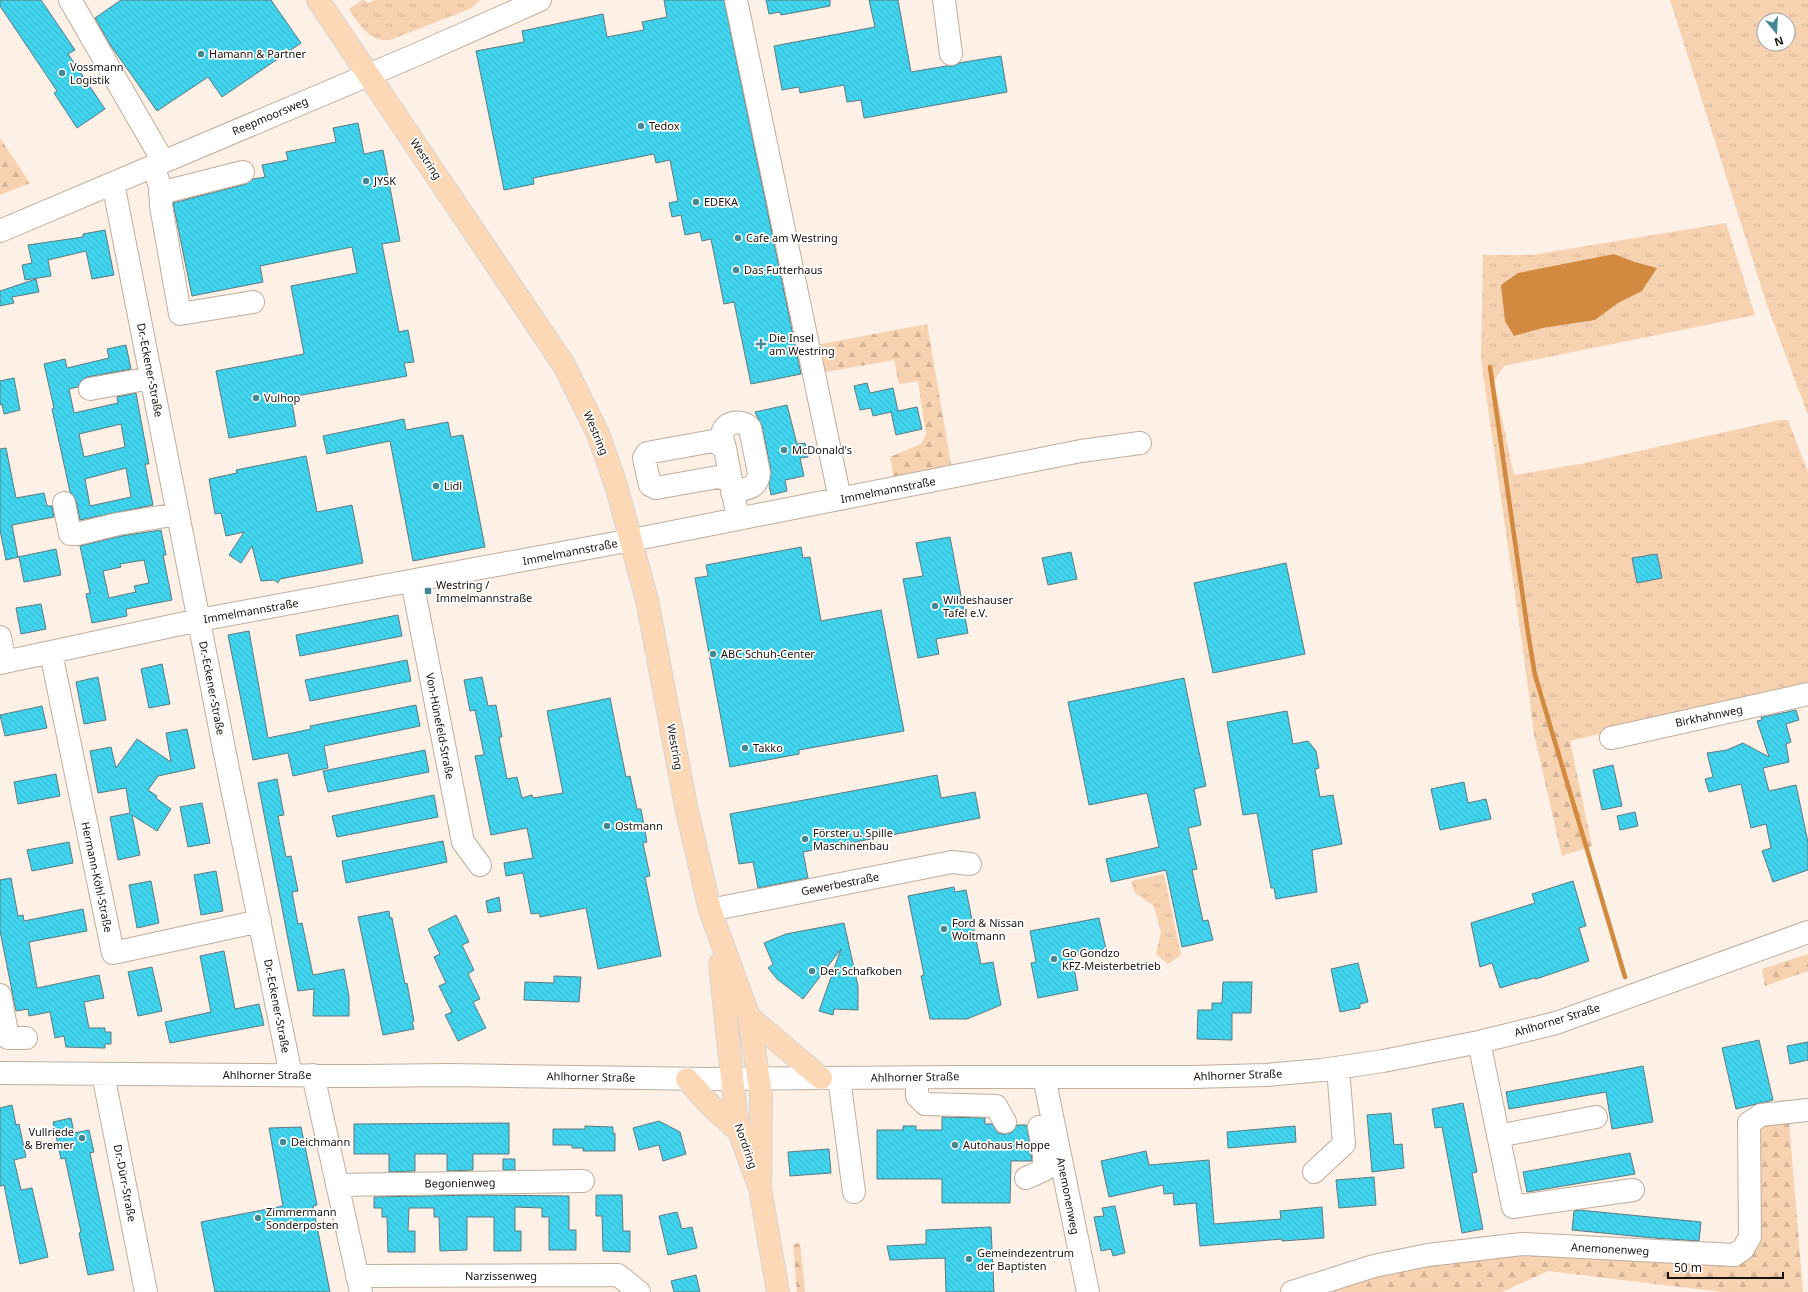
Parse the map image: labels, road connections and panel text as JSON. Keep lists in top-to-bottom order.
{
  "streets": {
    "main road": ["Westring", "Nordring"],
    "street": [
      "Reepmoorsweg",
      "Dr.-Eckener-Straße",
      "Immelmannstraße",
      "Birkhahnweg",
      "Von-Hünefeld-Straße",
      "Hermann-Köhl-Straße",
      "Gewerbestraße",
      "Ahlhorner Straße",
      "Dr.-Dürr-Straße",
      "Begonienweg",
      "Anemonenweg",
      "Narzissenweg"
    ]
  },
  "crossings": [
    ["Reepmoorsweg", "Westring"],
    ["Reepmoorsweg", "Dr.-Eckener-Straße"],
    ["Westring", "Immelmannstraße"],
    ["Westring", "Gewerbestraße"],
    ["Westring", "Ahlhorner Straße"],
    ["Westring", "Nordring"],
    ["Dr.-Eckener-Straße", "Immelmannstraße"],
    ["Dr.-Eckener-Straße", "Hermann-Köhl-Straße"],
    ["Dr.-Eckener-Straße", "Ahlhorner Straße"],
    ["Immelmannstraße", "Von-Hünefeld-Straße"],
    ["Immelmannstraße", "Hermann-Köhl-Straße"],
    ["Ahlhorner Straße", "Nordring"],
    ["Ahlhorner Straße", "Dr.-Dürr-Straße"],
    ["Ahlhorner Straße", "Anemonenweg"]
  ],
  "places": {
    "other": [
      "Hamann & Partner",
      "Vossmann Logistik",
      "Tedox",
      "JYSK",
      "EDEKA",
      "Cafe am Westring",
      "Das Futterhaus",
      "Vulhop",
      "McDonald's",
      "Lidl",
      "Wildeshauser Tafel e.V.",
      "ABC Schuh-Center",
      "Takko",
      "Ostmann",
      "Förster u. Spille Maschinenbau",
      "Ford & Nissan Woltmann",
      "Go Gondzo KFZ-Meisterbetrieb",
      "Der Schafkoben",
      "Vullriede & Bremer",
      "Deichmann",
      "Autohaus Hoppe",
      "Zimmermann Sonderposten",
      "Gemeindezentrum der Baptisten"
    ],
    "health": ["Die Insel am Westring"],
    "transit": ["Westring / Immelmannstraße"]
  },
  "scale_bar": "50 m",
  "north": "bottom"
}
